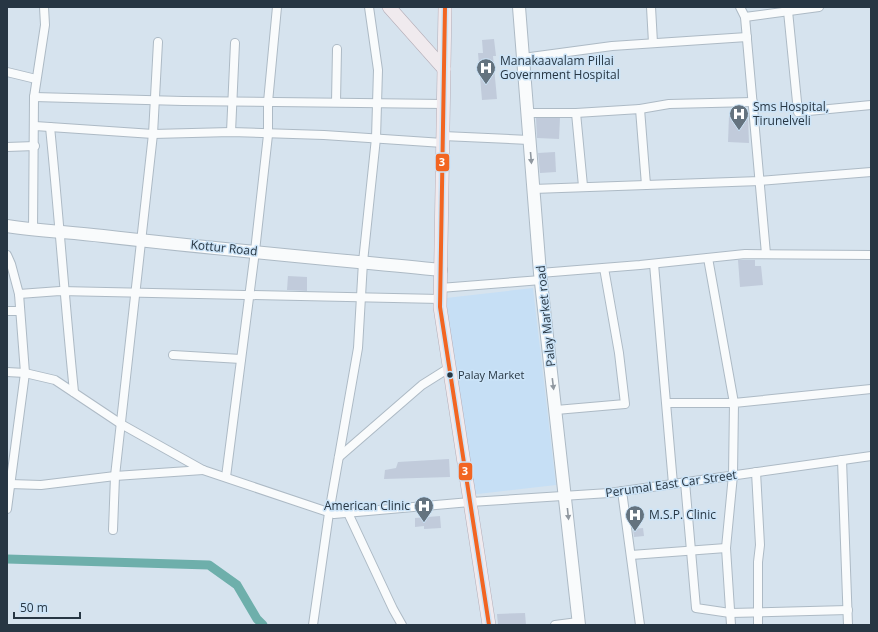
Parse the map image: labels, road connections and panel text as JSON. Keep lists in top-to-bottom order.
{
  "streets": {
    "street": ["Kottur Road", "Palay Market road", "Perumal East Car Street"]
  },
  "crossings": [
    ["Palay Market road", "Perumal East Car Street"]
  ],
  "places": {
    "hospital": [
      "Manakaavalam Pillai Government Hospital",
      "Sms Hospital, Tirunelveli",
      "American Clinic",
      "M.S.P. Clinic"
    ],
    "other": ["Palay Market"]
  },
  "lines": ["transit line 3"],
  "scale_bar": "50 m"
}
